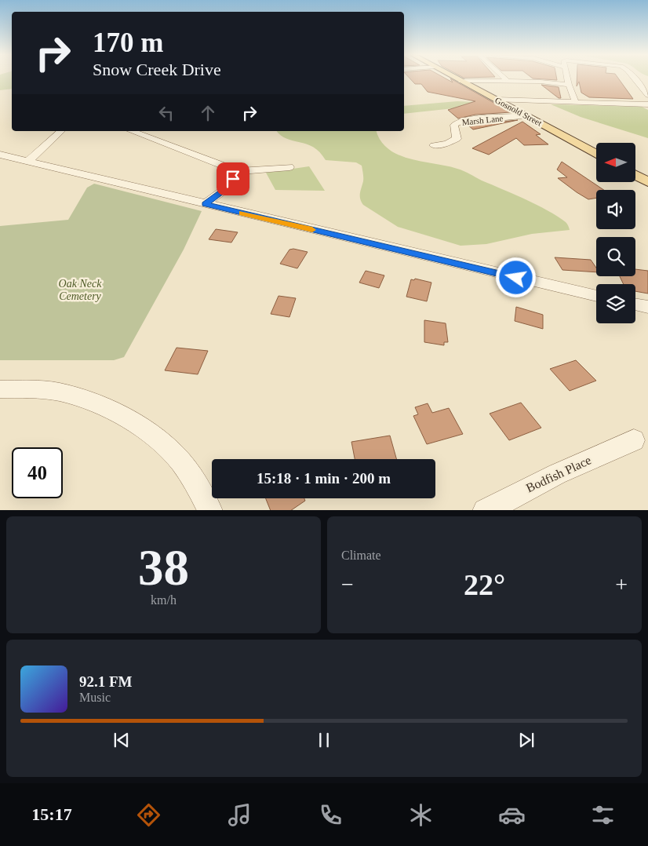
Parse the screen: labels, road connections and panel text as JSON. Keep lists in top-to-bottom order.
{
  "streets": {
    "main road": ["Gosnold Street"],
    "street": ["Marsh Lane", "Bodfish Place"]
  },
  "crossings": [
    ["Gosnold Street", "Marsh Lane"]
  ],
  "parks": ["Oak Neck Cemetery"],
  "north": "left",
  "page": {
    "turn": ["170 m", "Snow Creek Drive"],
    "limit": "40",
    "trip": "15:18 · 1 min · 200 m",
    "tile": [
      ["38", "km/h"],
      "Climate"
    ],
    "heat": ["−", "22°", "+"],
    "song": ["92.1 FM", "Music"],
    "tabs": "15:17"
  }
}
